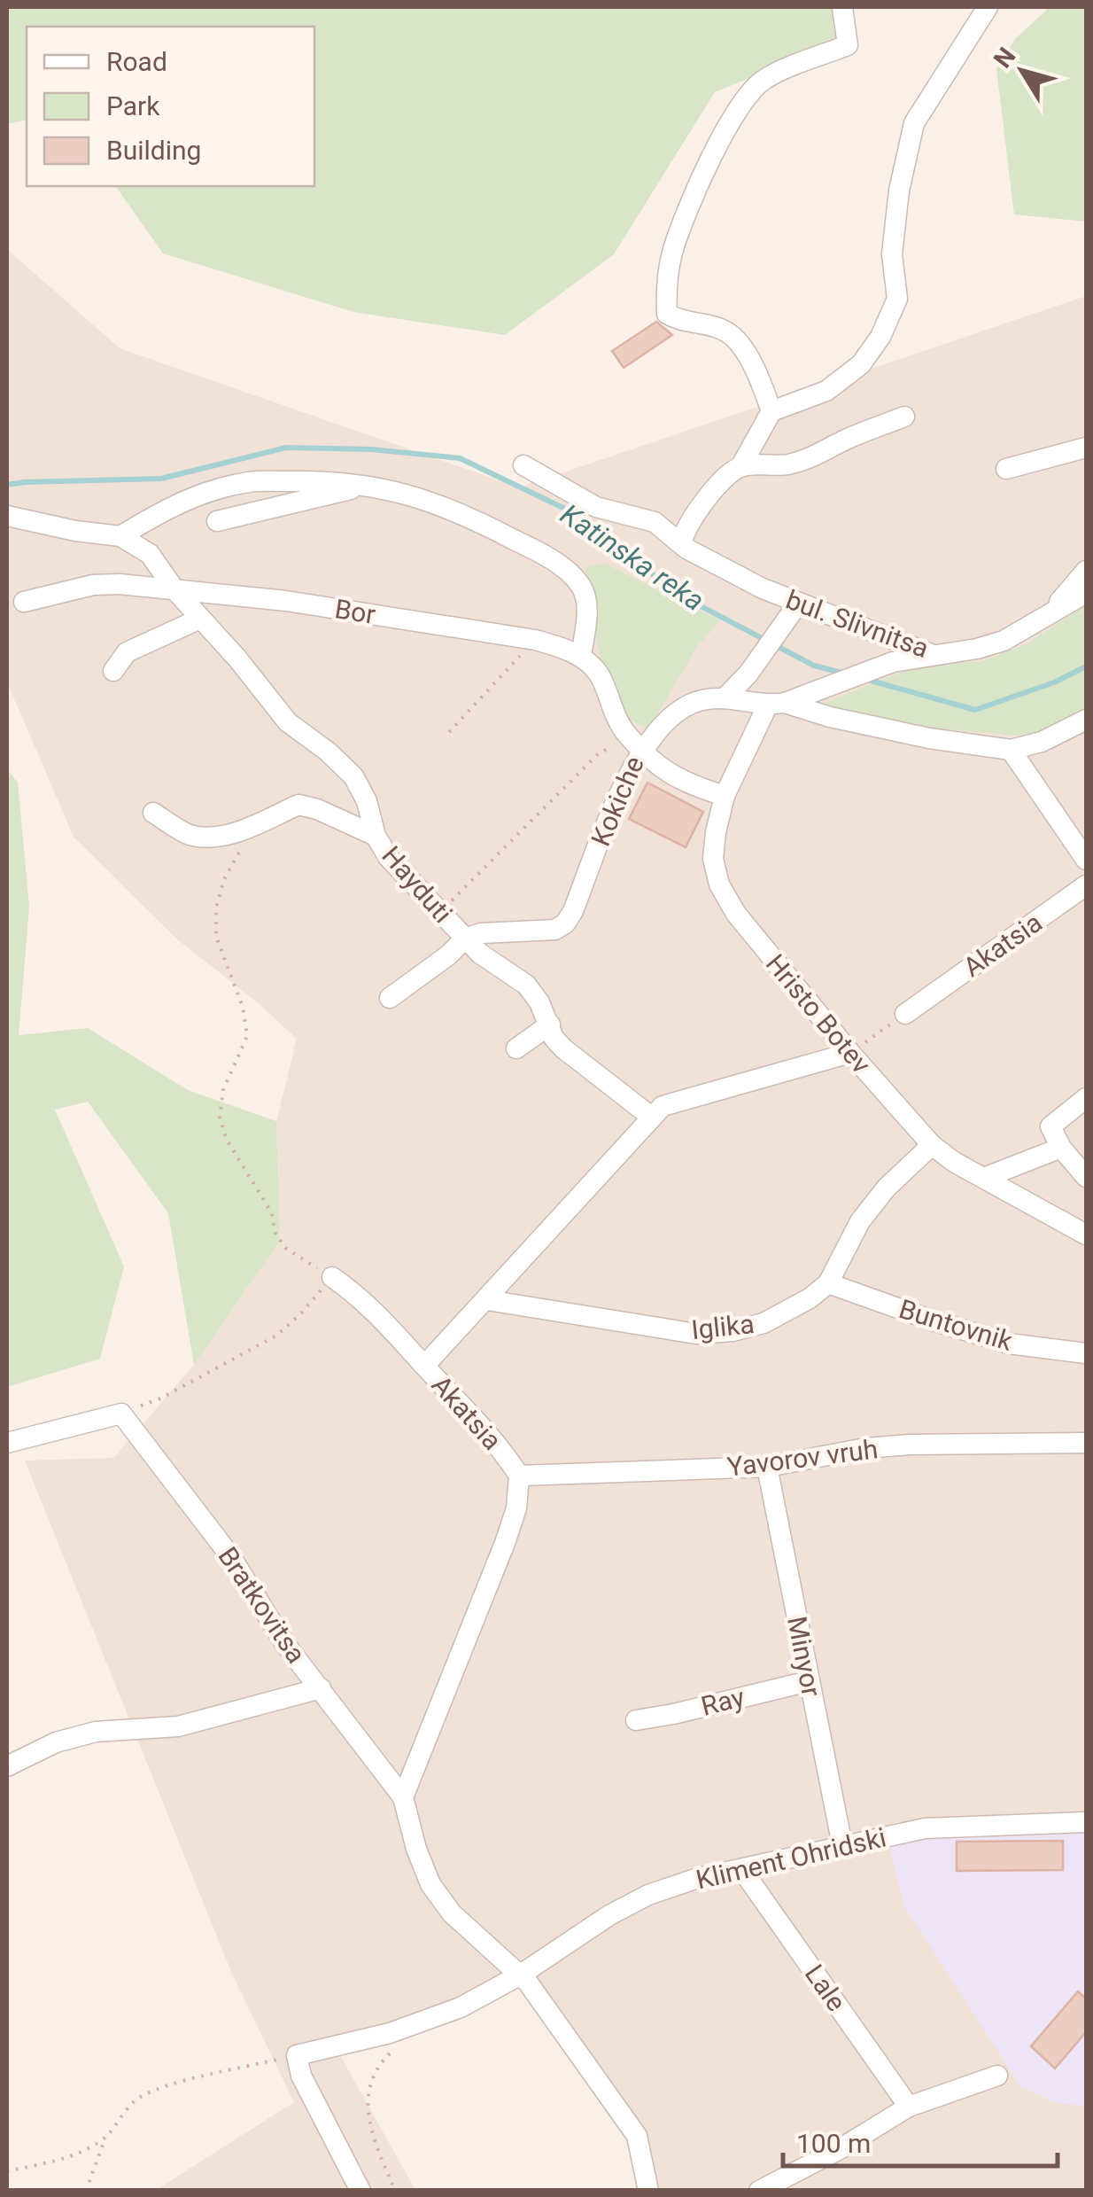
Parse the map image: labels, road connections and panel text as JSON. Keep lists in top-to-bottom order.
{
  "streets": {
    "street": [
      "Bor",
      "bul. Slivnitsa",
      "Kokiche",
      "Hayduti",
      "Akatsia",
      "Hristo Botev",
      "Buntovnik",
      "Iglika",
      "Yavorov vruh",
      "Bratkovitsa",
      "Minyor",
      "Ray",
      "Kliment Ohridski",
      "Lale"
    ]
  },
  "crossings": [
    ["Bor", "Hayduti"],
    ["Kokiche", "Hayduti"],
    ["Hayduti", "Akatsia"],
    ["Akatsia", "Hristo Botev"],
    ["Akatsia", "Iglika"],
    ["Akatsia", "Yavorov vruh"],
    ["Akatsia", "Bratkovitsa"],
    ["Hristo Botev", "Iglika"],
    ["Buntovnik", "Iglika"],
    ["Yavorov vruh", "Minyor"],
    ["Minyor", "Ray"],
    ["Minyor", "Kliment Ohridski"],
    ["Kliment Ohridski", "Lale"]
  ],
  "water": ["Katinska reka"],
  "legend": ["Road", "Park", "Building"],
  "scale_bar": "100 m",
  "north": "top left"
}
